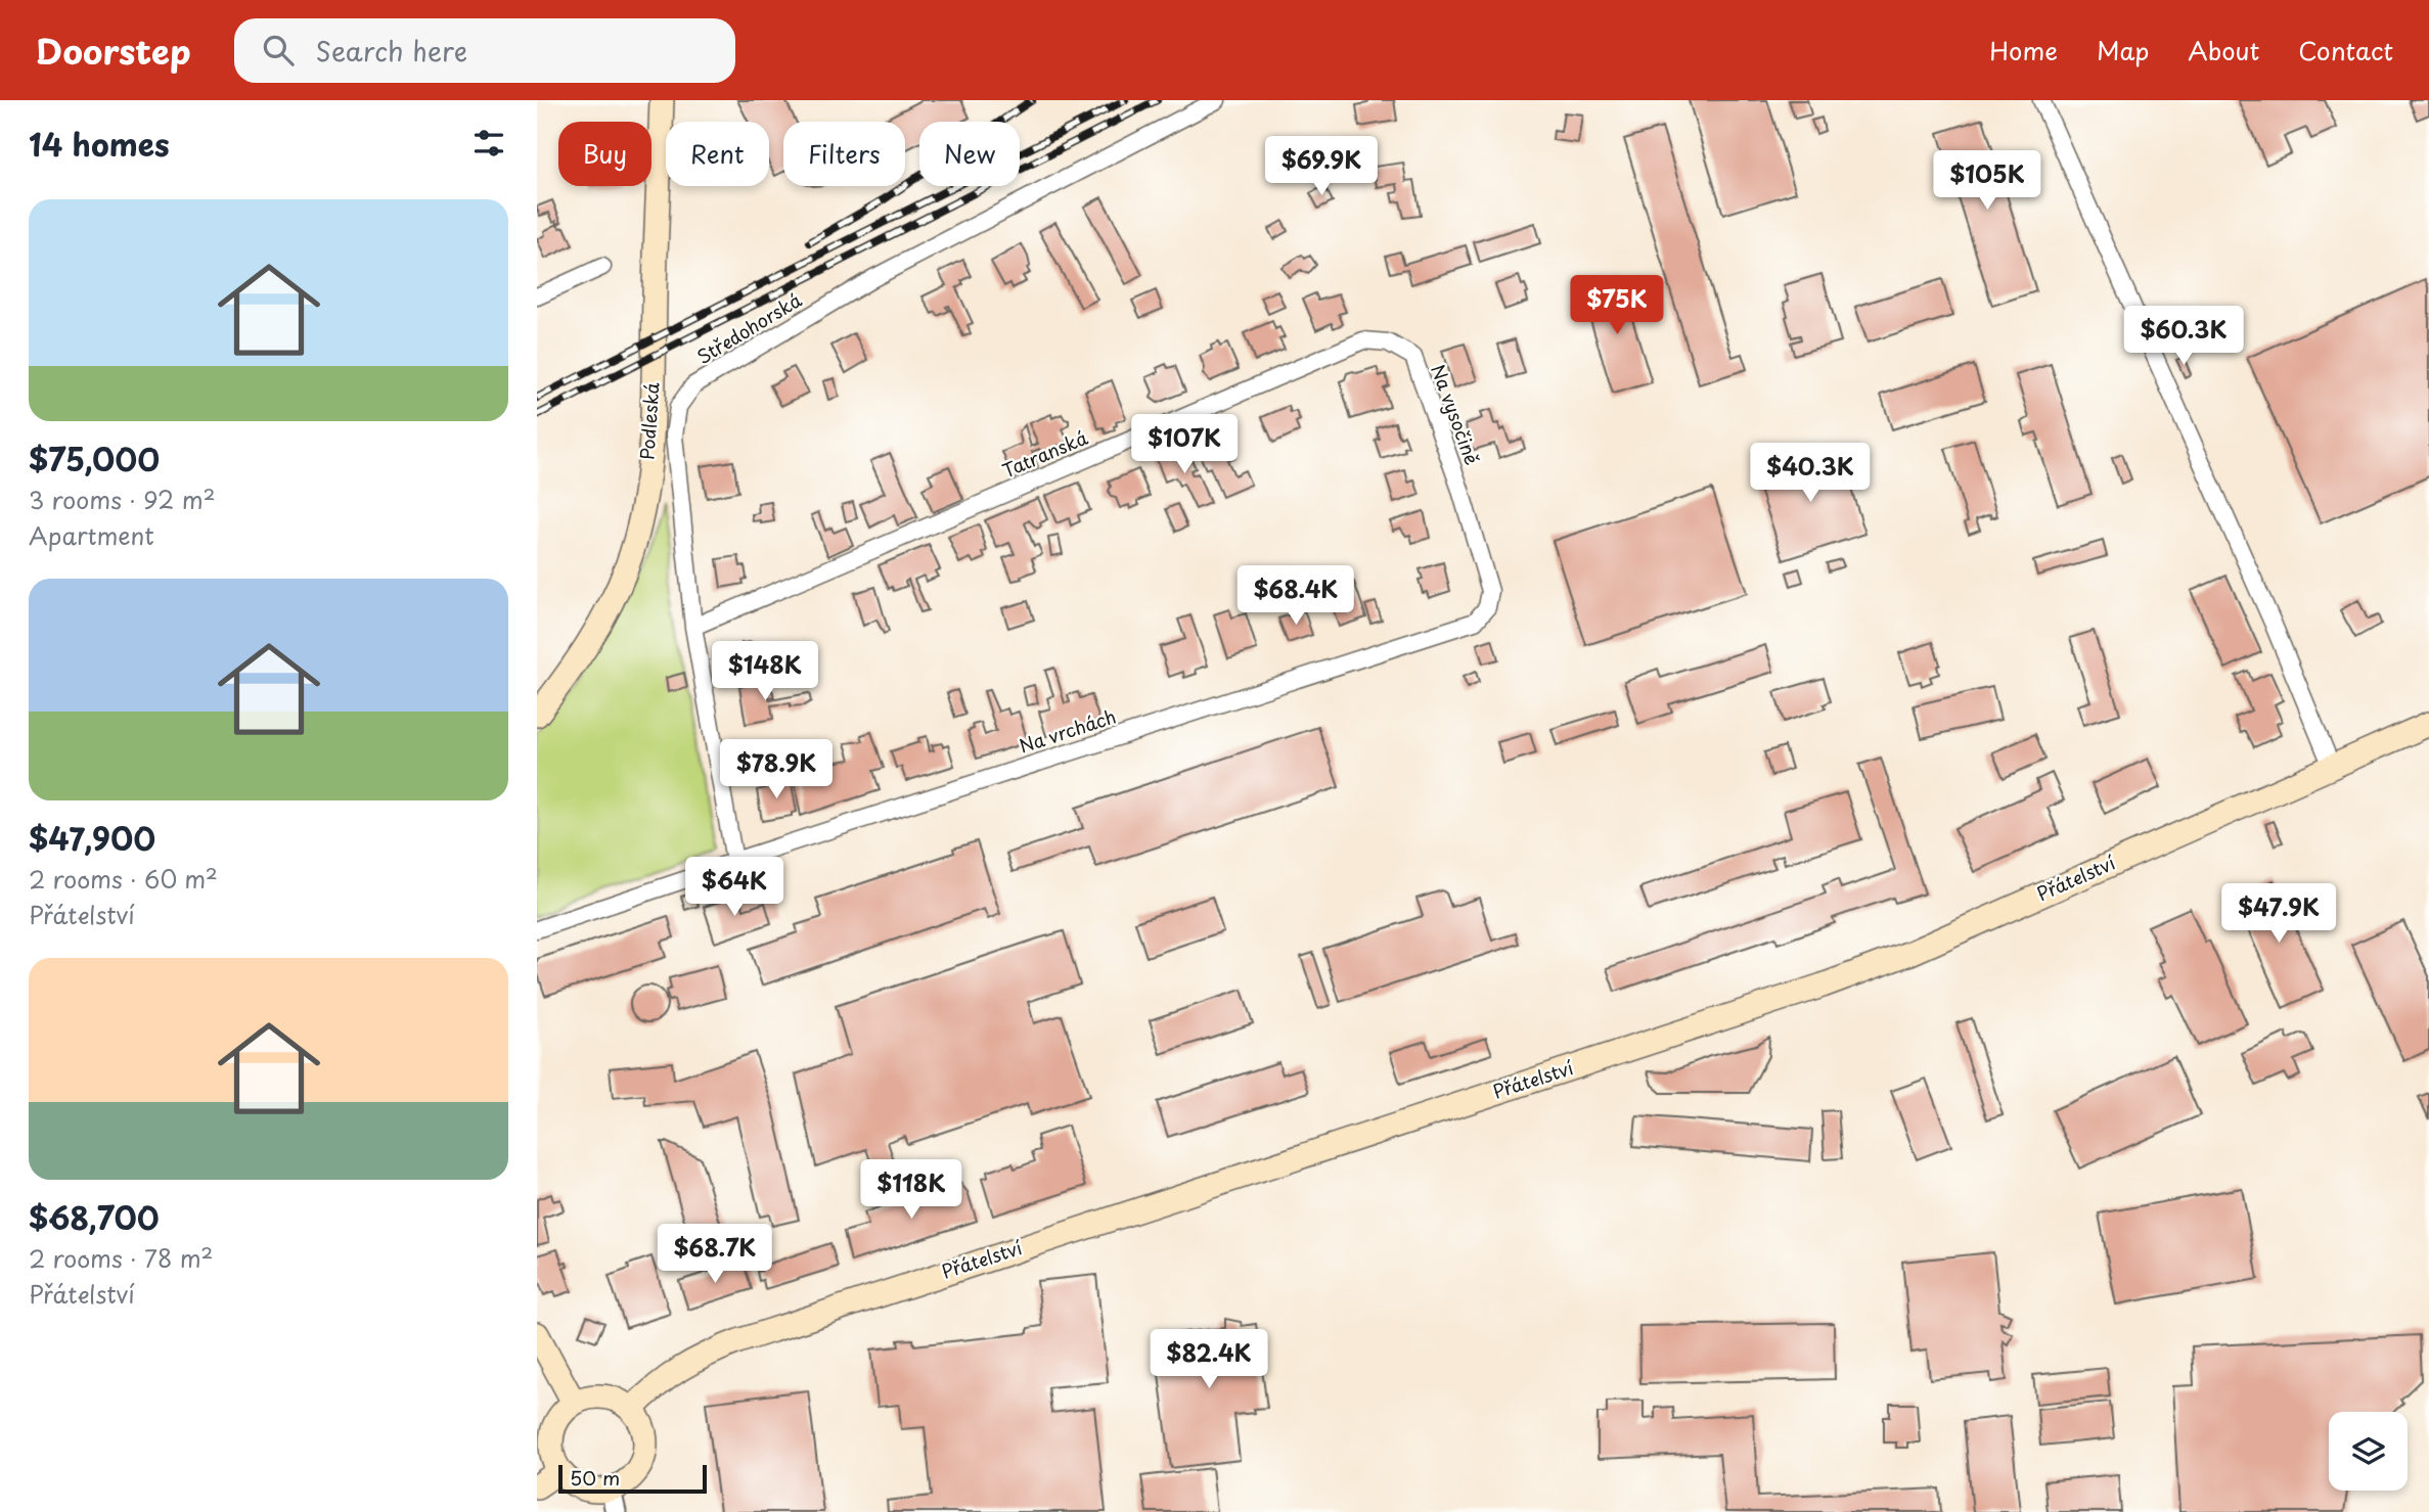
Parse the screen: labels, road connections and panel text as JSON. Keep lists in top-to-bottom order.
{
  "streets": {
    "main road": ["Podleská", "Přátelství"],
    "street": [
      "Středohorská",
      "Na vysočině",
      "Tatranská",
      "Na vrchách"
    ]
  },
  "crossings": [
    ["Středohorská", "Tatranská"],
    ["Středohorská", "Na vrchách"],
    ["Na vysočině", "Tatranská"],
    ["Na vysočině", "Na vrchách"]
  ],
  "scale_bar": "50 m",
  "page": {
    "header": "Doorstep",
    "search": "Search here",
    "nav": [
      "Home",
      "Map",
      "About",
      "Contact"
    ],
    "heading": "14 homes",
    "chip": [
      "Buy",
      "Rent",
      "Filters",
      "New"
    ],
    "price": [
      "$69.9K",
      "$105K",
      "$75K",
      "$60.3K",
      "$107K",
      "$40.3K",
      "$68.4K",
      "$148K",
      "$78.9K",
      "$64K",
      "$47.9K",
      "$118K",
      "$68.7K",
      "$82.4K"
    ],
    "list": [
      {
        "name": "$75,000",
        "note": "3 rooms · 92 m² · Apartment"
      },
      {
        "name": "$47,900",
        "note": "2 rooms · 60 m² · Přátelství"
      },
      {
        "name": "$68,700",
        "note": "2 rooms · 78 m² · Přátelství"
      }
    ],
    "scale": "50 m"
  }
}
